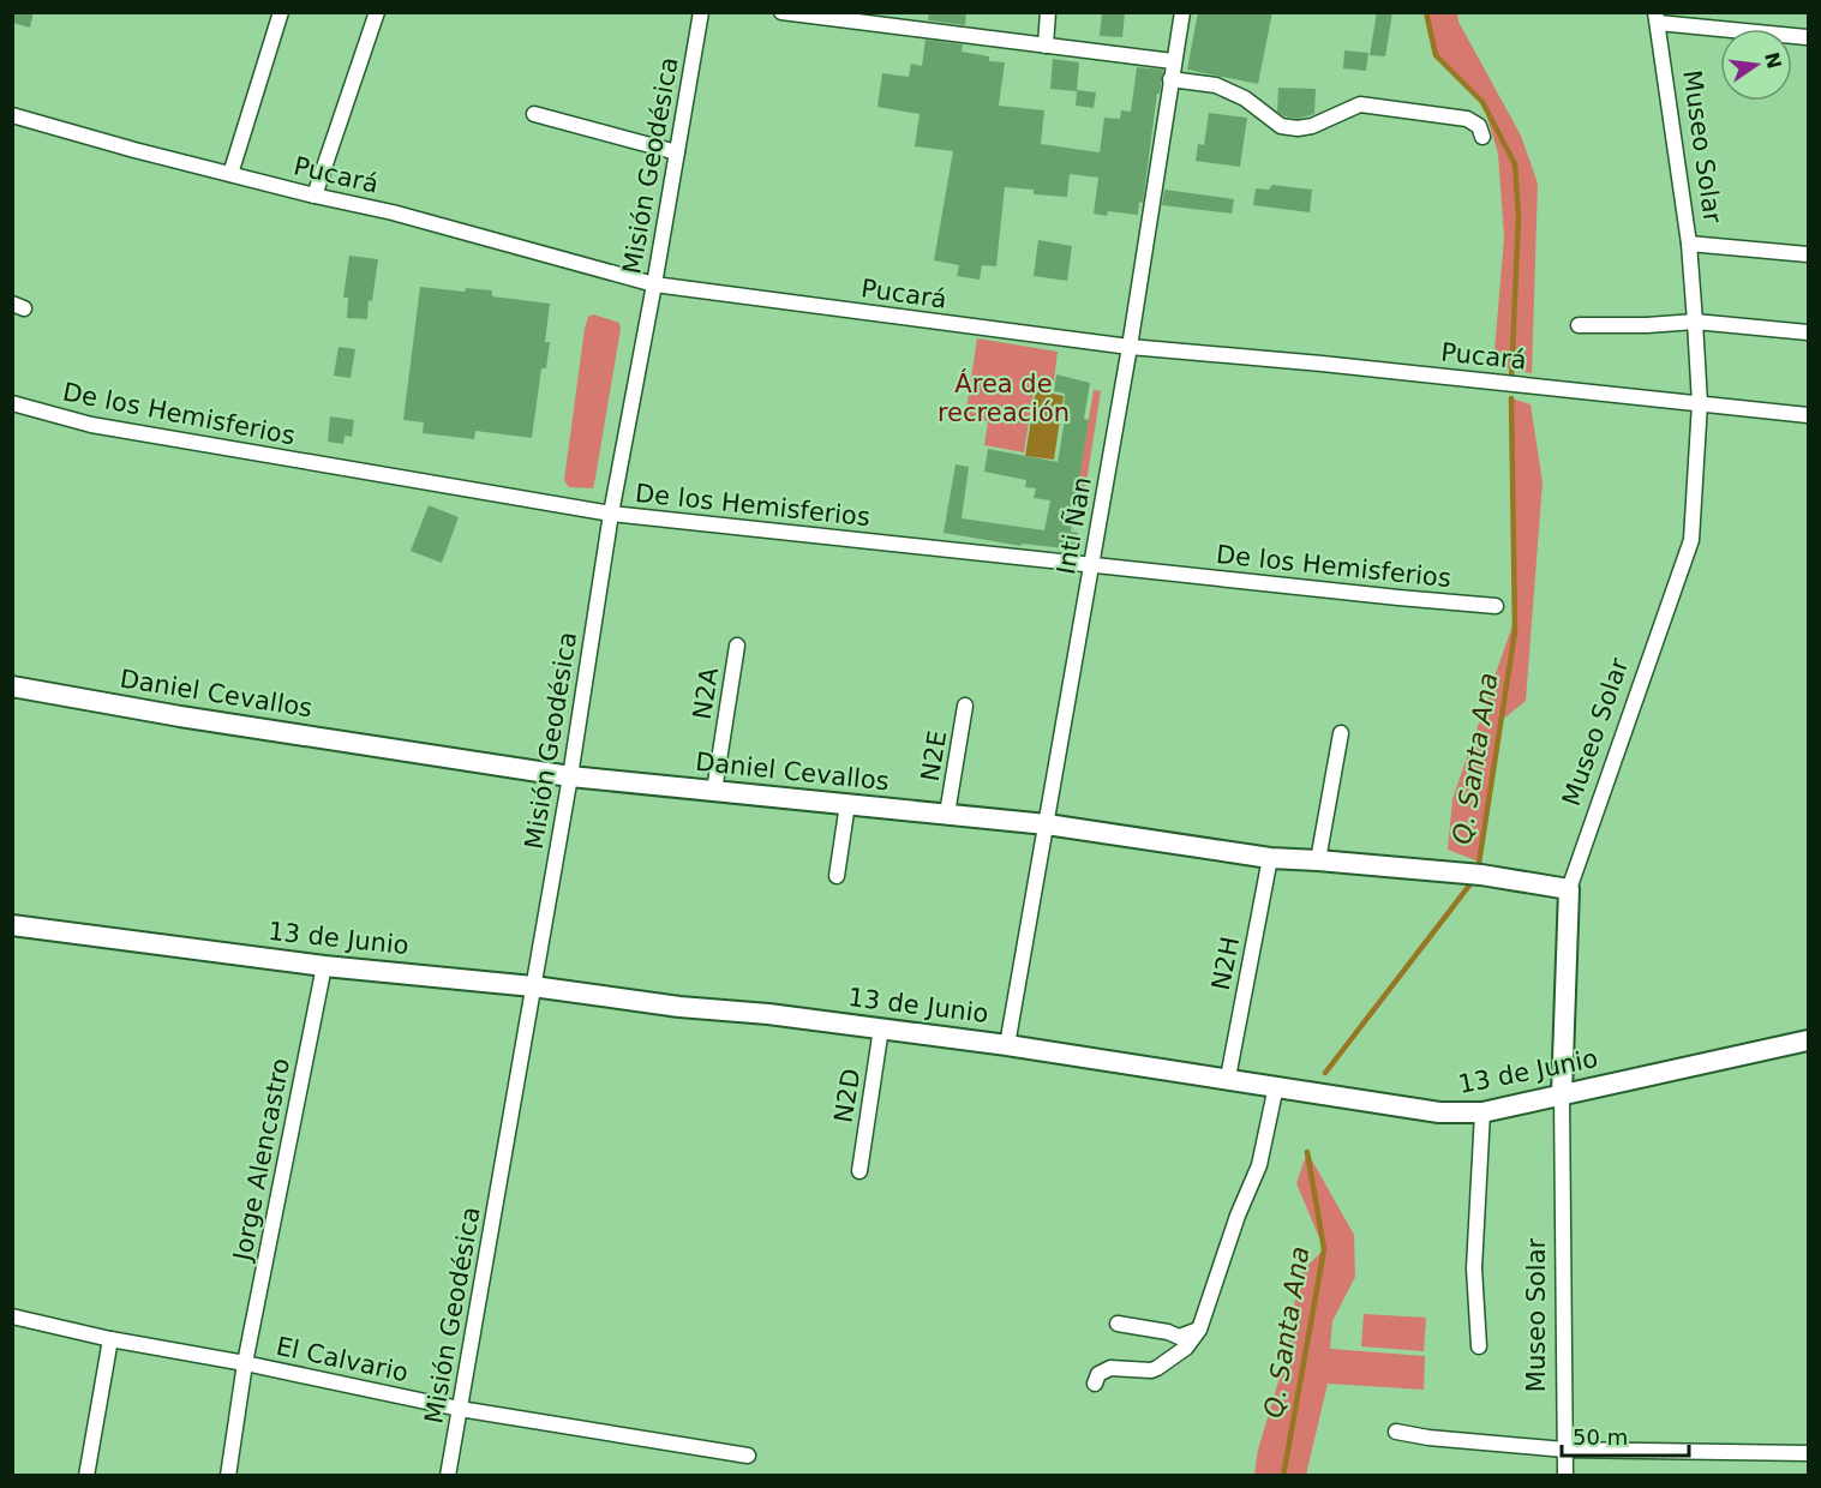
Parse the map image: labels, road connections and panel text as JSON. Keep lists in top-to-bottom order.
{
  "streets": {
    "street": [
      "Museo Solar",
      "Misión Geodésica",
      "Pucará",
      "De los Hemisferios",
      "Inti Ñan",
      "Daniel Cevallos",
      "N2A",
      "N2E",
      "13 de Junio",
      "N2H",
      "N2D",
      "Jorge Alencastro",
      "El Calvario"
    ]
  },
  "crossings": [
    ["Museo Solar", "Pucará"],
    ["Museo Solar", "Daniel Cevallos"],
    ["Museo Solar", "13 de Junio"],
    ["Misión Geodésica", "Pucará"],
    ["Misión Geodésica", "De los Hemisferios"],
    ["Misión Geodésica", "Daniel Cevallos"],
    ["Misión Geodésica", "13 de Junio"],
    ["Misión Geodésica", "El Calvario"],
    ["Pucará", "Inti Ñan"],
    ["De los Hemisferios", "Inti Ñan"],
    ["Inti Ñan", "Daniel Cevallos"],
    ["Inti Ñan", "13 de Junio"],
    ["Daniel Cevallos", "N2A"],
    ["Daniel Cevallos", "N2E"],
    ["Daniel Cevallos", "N2H"],
    ["13 de Junio", "N2H"],
    ["13 de Junio", "N2D"],
    ["13 de Junio", "Jorge Alencastro"],
    ["Jorge Alencastro", "El Calvario"]
  ],
  "water": ["Q. Santa Ana"],
  "parks": ["Área de recreación"],
  "scale_bar": "50 m",
  "north": "right"
}
